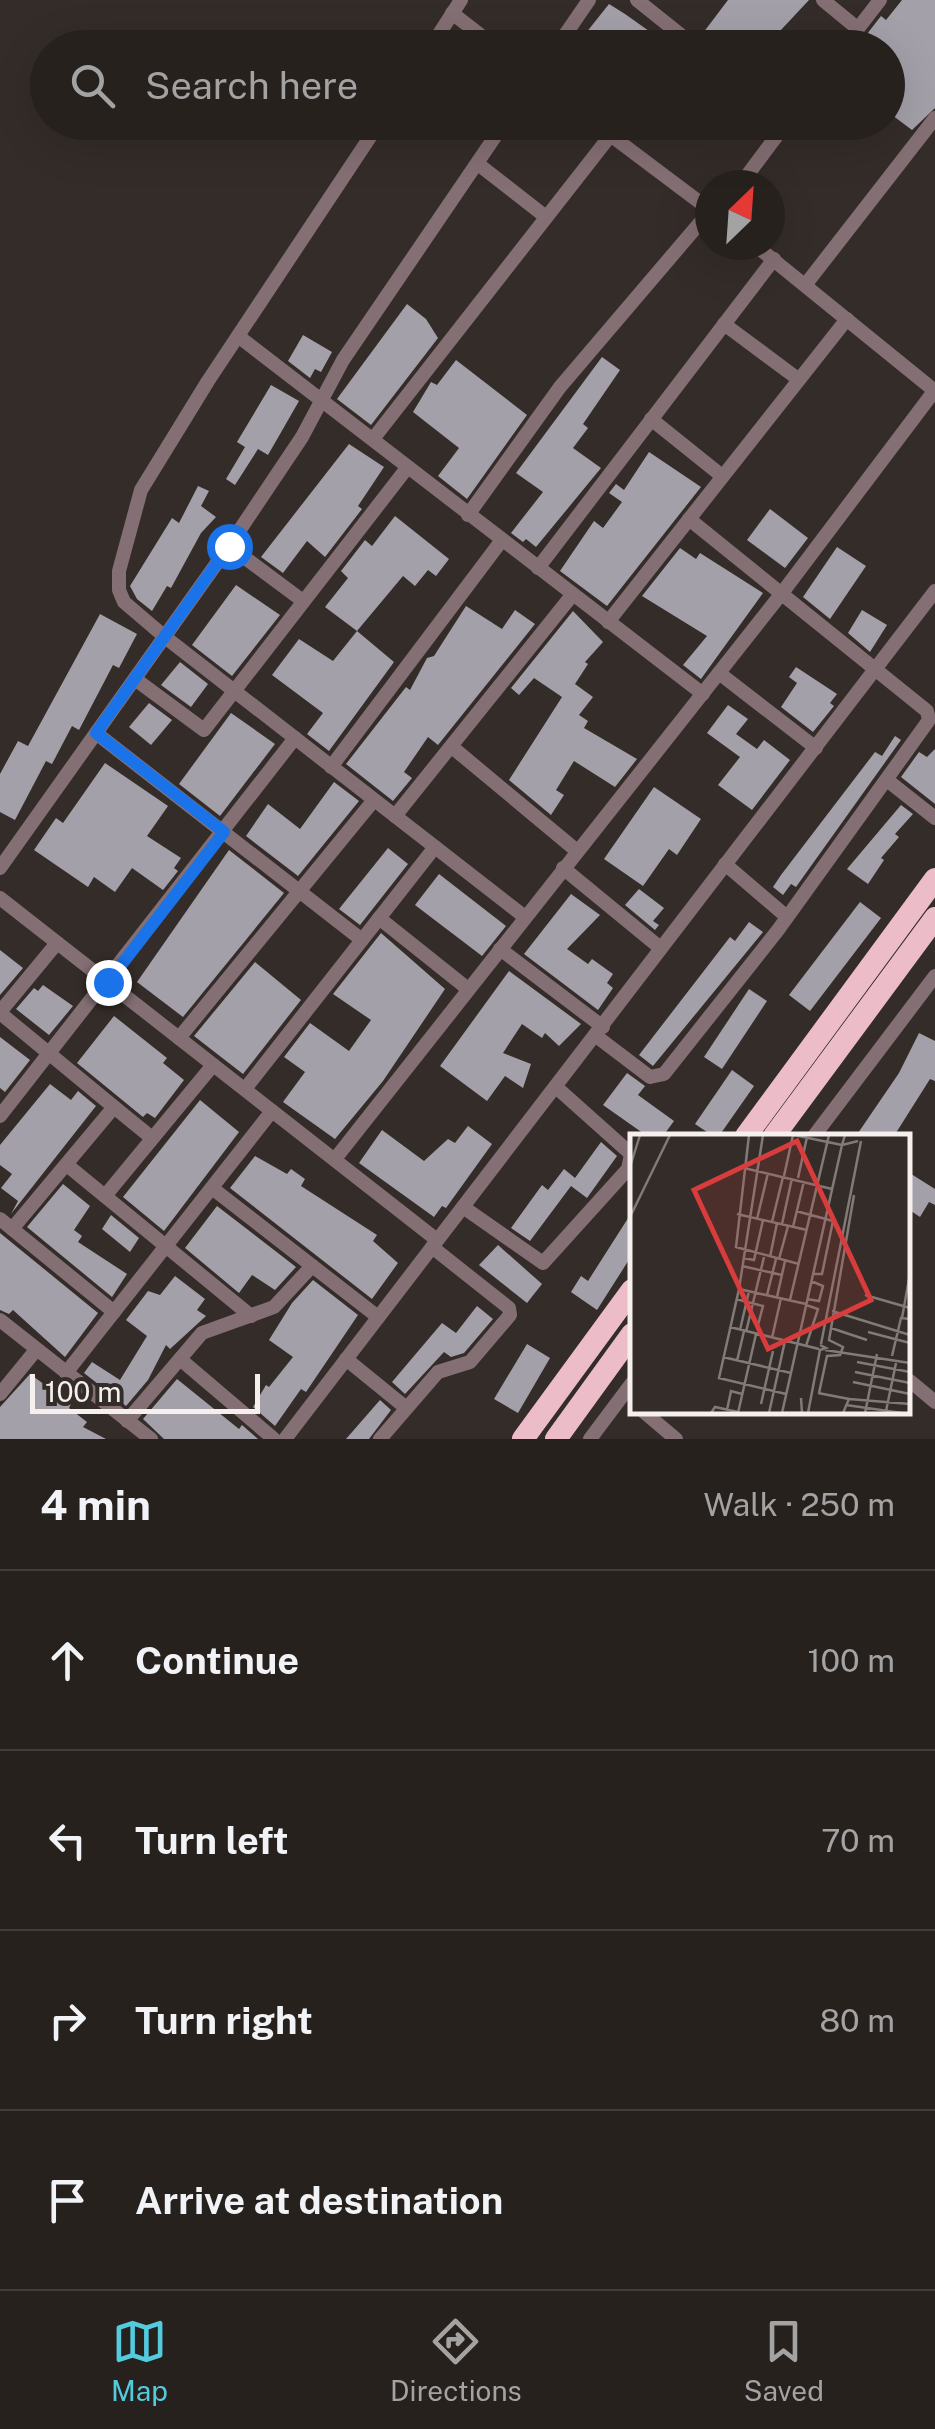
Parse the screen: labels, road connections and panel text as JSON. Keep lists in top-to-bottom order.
{
  "scale_bar": "100 m",
  "north": "top right",
  "page": {
    "search": "Search here",
    "scale": "100 m",
    "heading": ["4 min", "Walk · 250 m"],
    "list": [
      ["Continue", "100 m"],
      ["Turn left", "70 m"],
      ["Turn right", "80 m"],
      "Arrive at destination"
    ],
    "nav": ["Map", "Directions", "Saved"]
  }
}
